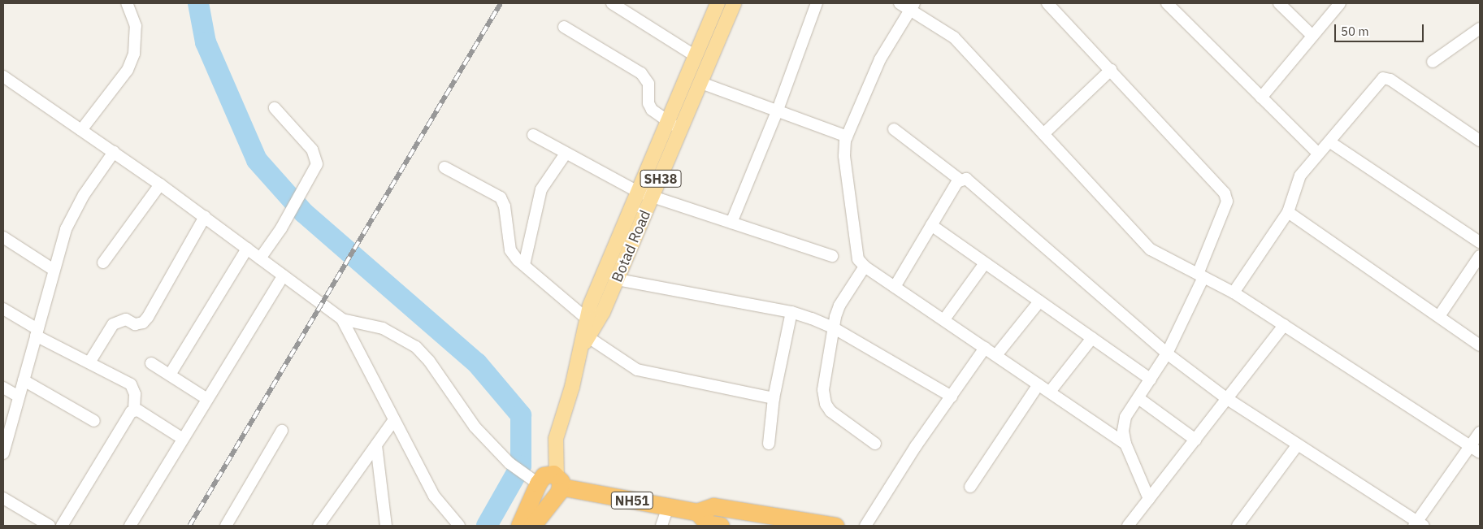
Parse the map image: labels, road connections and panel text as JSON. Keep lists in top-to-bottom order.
{
  "streets": {
    "highway": ["NH51"],
    "main road": ["SH38", "Botad Road"]
  },
  "crossings": [
    ["Botad Road", "NH51"]
  ],
  "scale_bar": "50 m"
}
